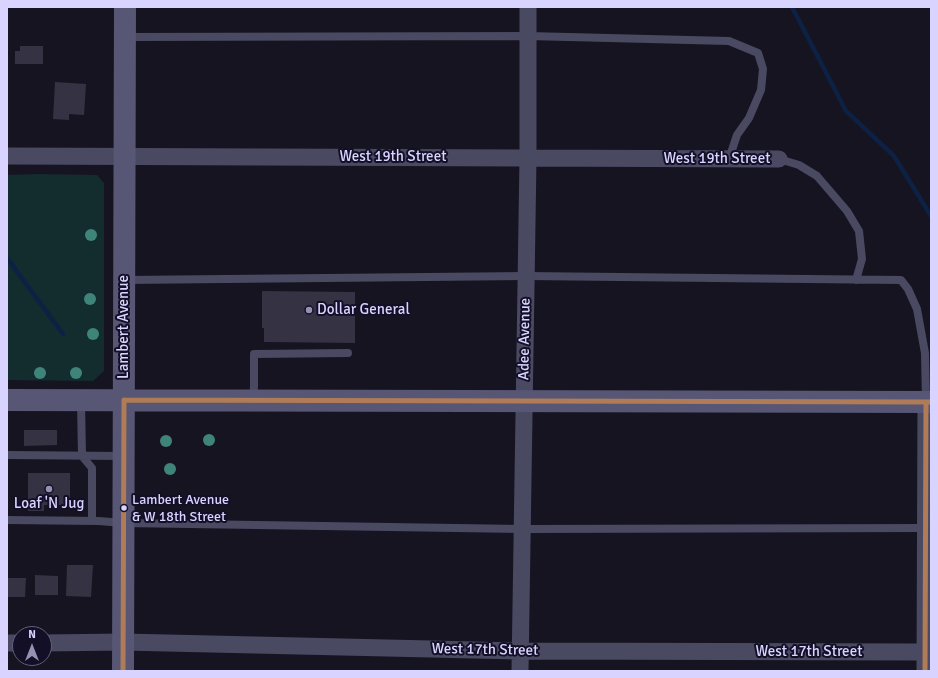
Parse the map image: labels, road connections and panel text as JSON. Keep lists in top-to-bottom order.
{
  "streets": {
    "street": [
      "West 19th Street",
      "Lambert Avenue",
      "Adee Avenue",
      "West 17th Street"
    ]
  },
  "crossings": [
    ["West 19th Street", "Lambert Avenue"],
    ["West 19th Street", "Adee Avenue"],
    ["Lambert Avenue", "West 17th Street"],
    ["Adee Avenue", "West 17th Street"]
  ],
  "places": ["Dollar General", "Loaf 'N Jug", "Lambert Avenue & W 18th Street"],
  "north": "top"
}
